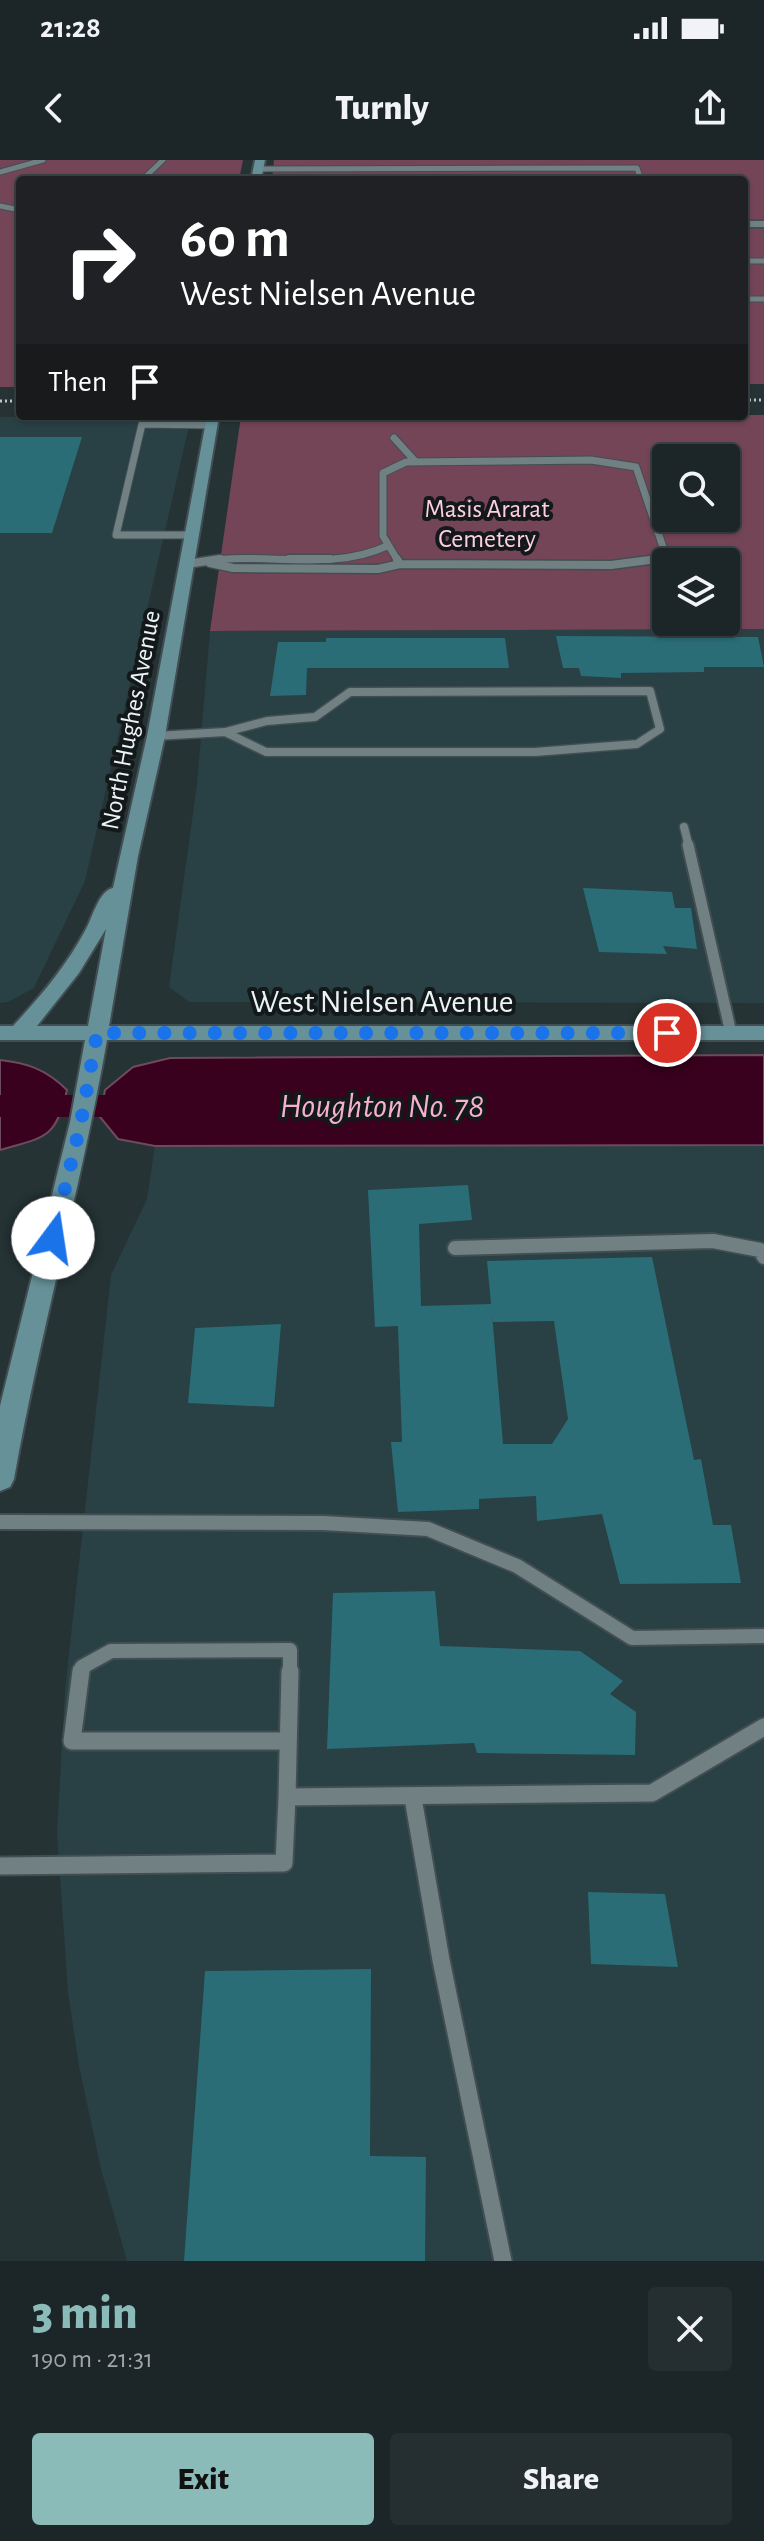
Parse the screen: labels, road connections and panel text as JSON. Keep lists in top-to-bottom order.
{
  "streets": {
    "street": ["North Hughes Avenue", "West Nielsen Avenue"]
  },
  "crossings": [
    ["North Hughes Avenue", "West Nielsen Avenue"]
  ],
  "water": ["Houghton No. 78"],
  "parks": ["Masis Ararat Cemetery"],
  "page": {
    "status": "21:28",
    "header": "Turnly",
    "turn": ["60 m", "West Nielsen Avenue"],
    "then": "Then",
    "heading": ["3 min", "190 m · 21:31"],
    "buttons": ["Exit", "Share"]
  }
}
